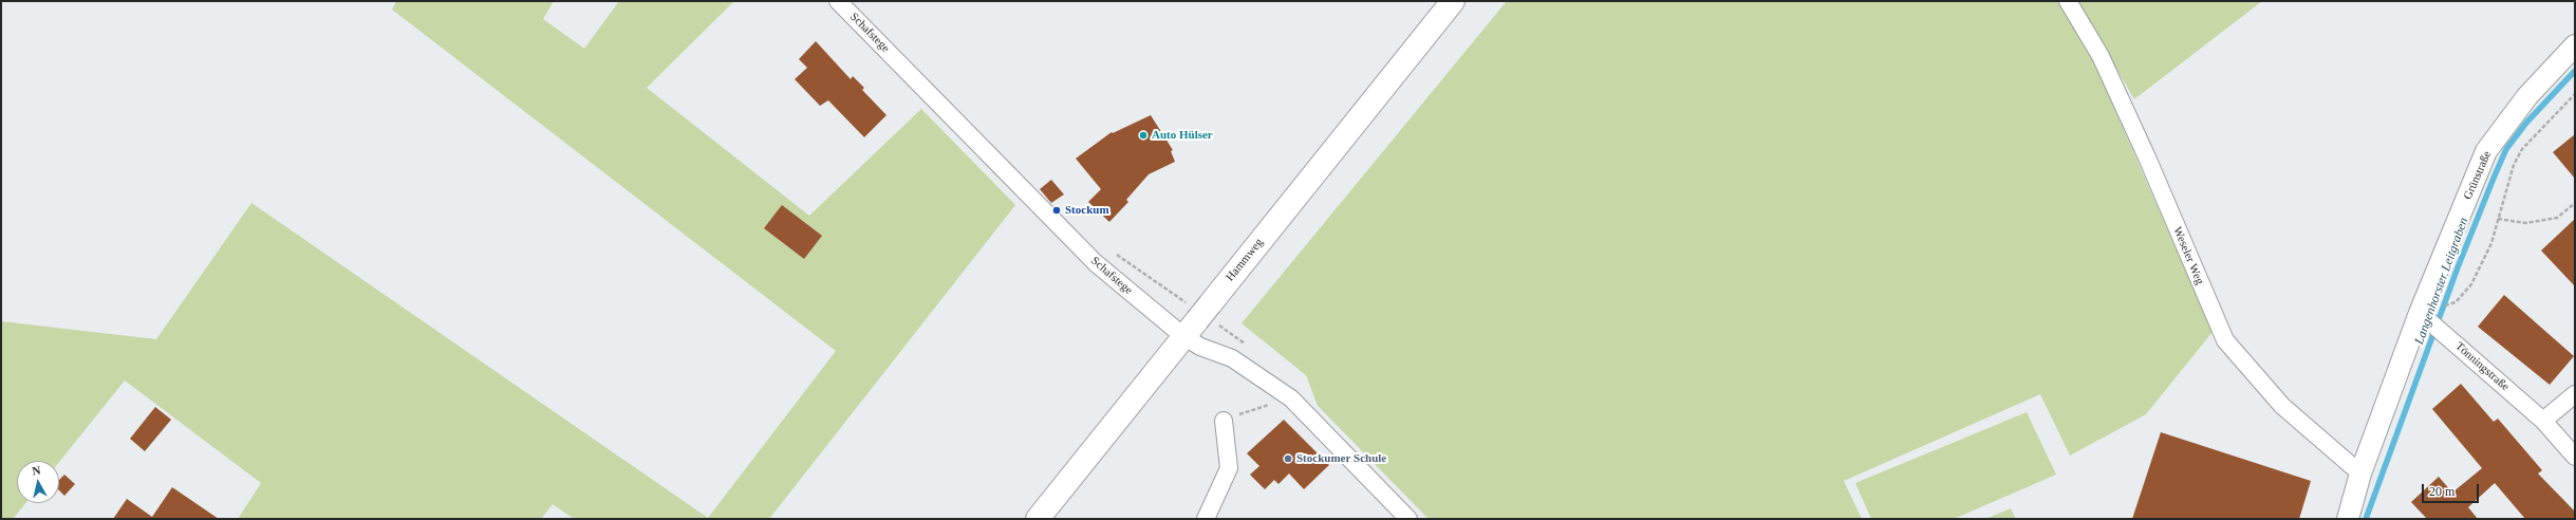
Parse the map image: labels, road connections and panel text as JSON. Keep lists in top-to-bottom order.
{
  "streets": {
    "main road": ["Hammweg"],
    "street": [
      "Schafstege",
      "Grünstraße",
      "Weseler Weg",
      "Tönningstraße"
    ]
  },
  "crossings": [
    ["Schafstege", "Hammweg"],
    ["Grünstraße", "Weseler Weg"],
    ["Grünstraße", "Tönningstraße"]
  ],
  "water": ["Langenhorster Leitgraben"],
  "places": ["Auto Hülser", "Stockum", "Stockumer Schule"],
  "scale_bar": "20 m",
  "north": "top"
}
